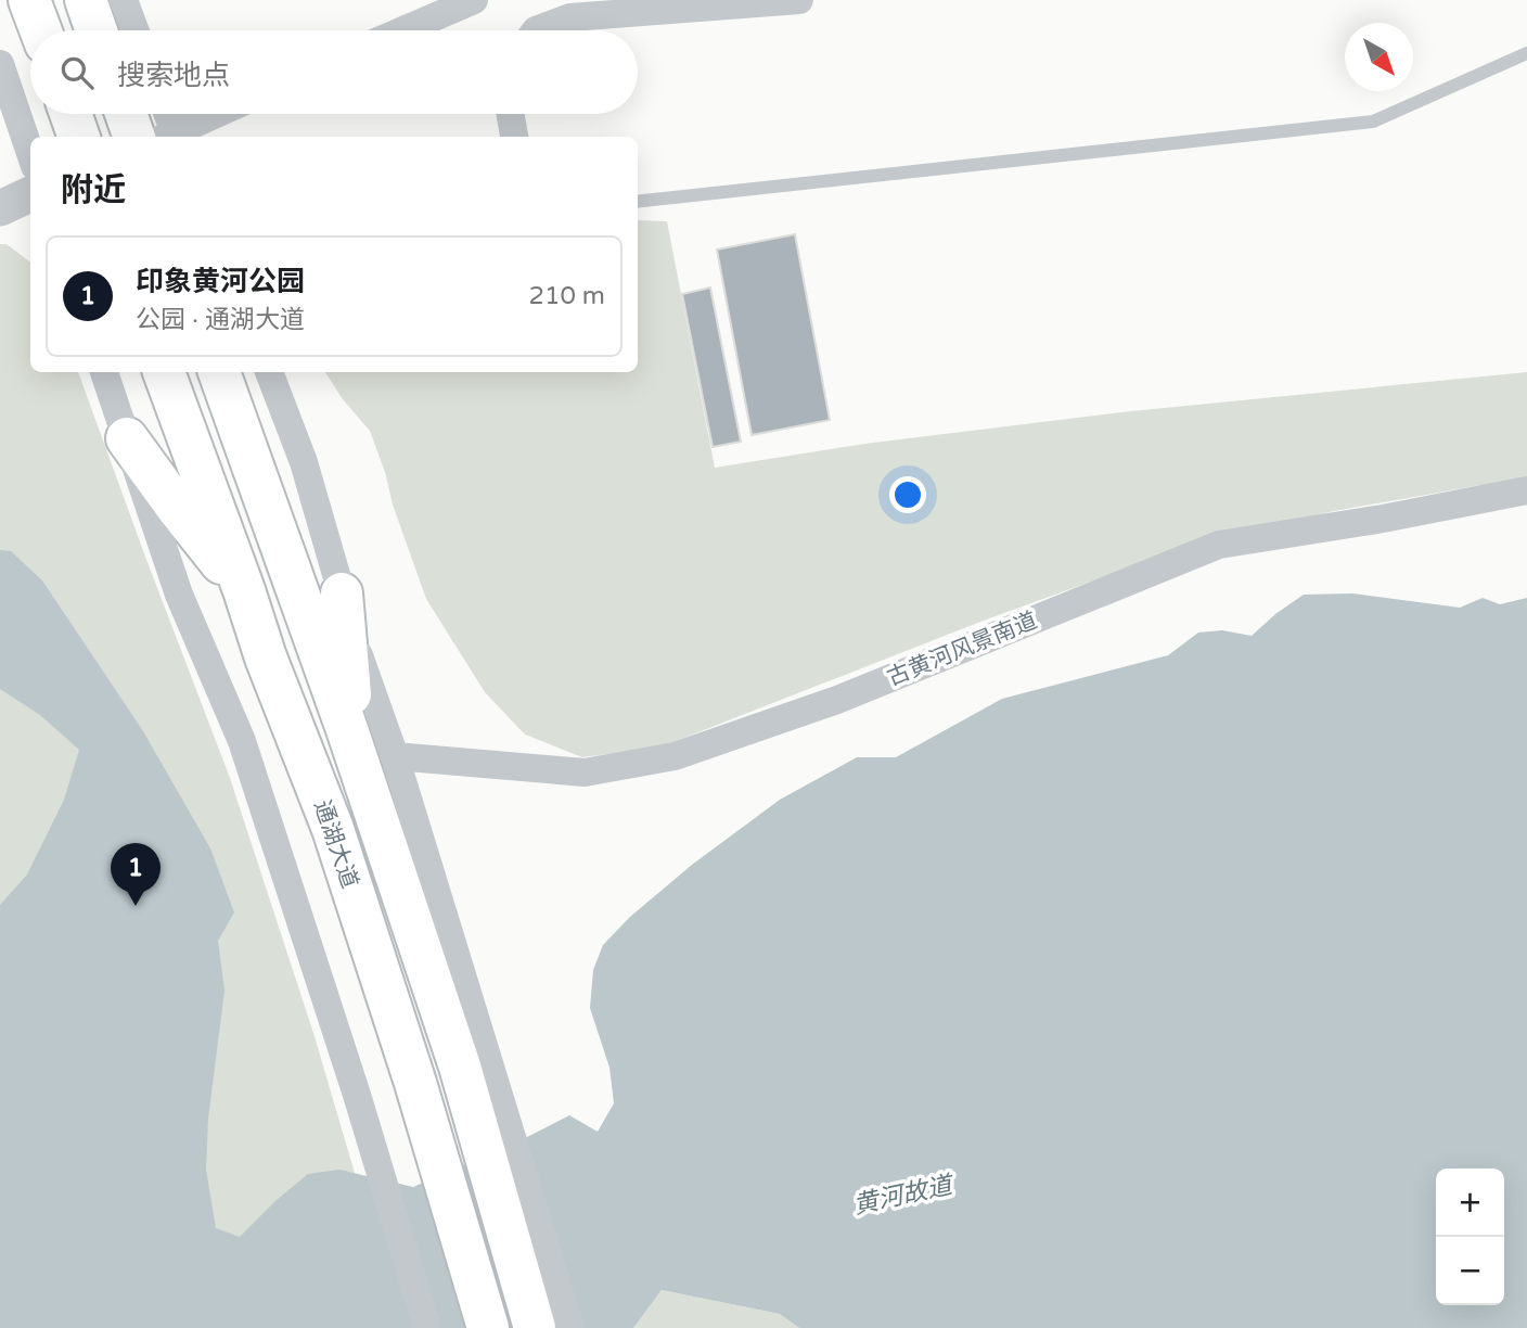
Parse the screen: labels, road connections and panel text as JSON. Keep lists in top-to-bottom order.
{
  "streets": {
    "main road": ["通湖大道"],
    "street": ["古黄河风景南道"]
  },
  "water": ["黄河故道"],
  "north": "bottom right",
  "page": {
    "search": "搜索地点",
    "heading": "附近",
    "list": [
      {
        "mark": "1",
        "name": "印象黄河公园",
        "note": "公园 · 通湖大道",
        "value": "210 m"
      }
    ],
    "pins": "1",
    "map_buttons": ["+", "−"]
  }
}
